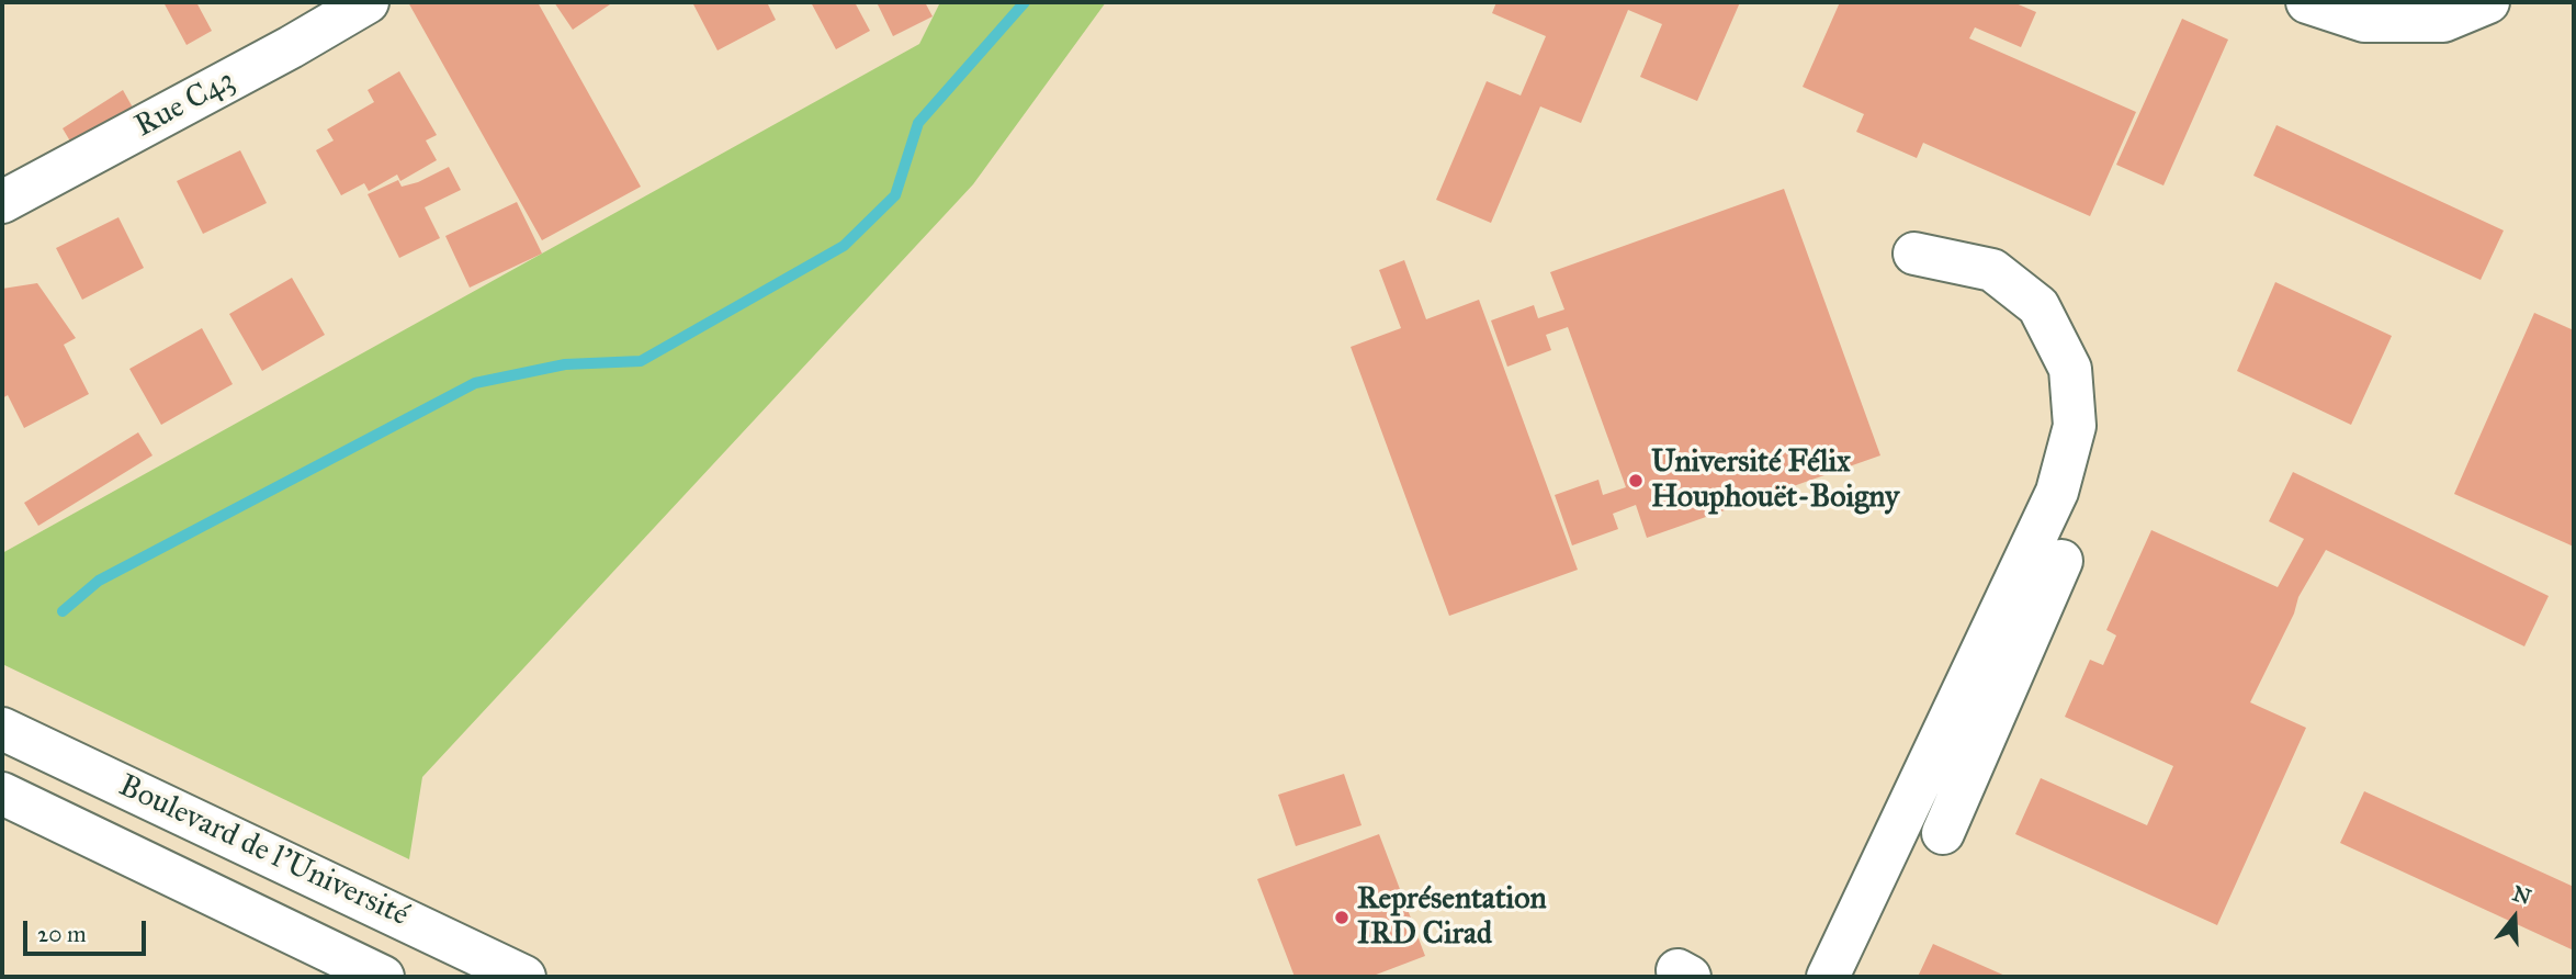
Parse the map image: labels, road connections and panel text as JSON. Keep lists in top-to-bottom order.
{
  "streets": {
    "street": ["Rue C43", "Boulevard de l'Université"]
  },
  "places": ["Université Félix Houphouët-Boigny", "Représentation IRD Cirad"],
  "scale_bar": "20 m",
  "north": "top"
}
